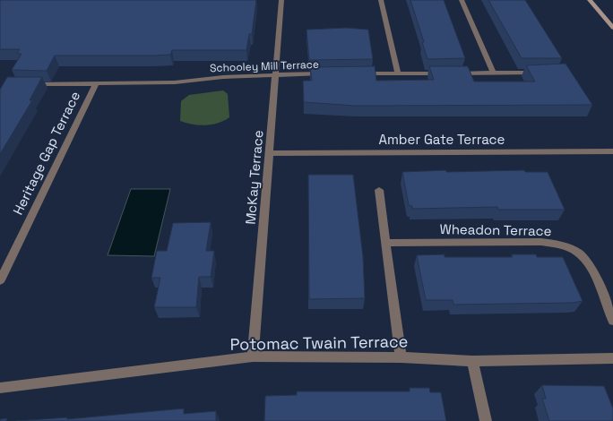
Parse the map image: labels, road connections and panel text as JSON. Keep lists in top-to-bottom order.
{
  "streets": {
    "street": [
      "Schooley Mill Terrace",
      "Amber Gate Terrace",
      "Heritage Gap Terrace",
      "McKay Terrace",
      "Wheadon Terrace",
      "Potomac Twain Terrace"
    ]
  },
  "crossings": [
    ["Schooley Mill Terrace", "Heritage Gap Terrace"],
    ["Schooley Mill Terrace", "McKay Terrace"],
    ["Amber Gate Terrace", "McKay Terrace"],
    ["McKay Terrace", "Potomac Twain Terrace"]
  ]
}
